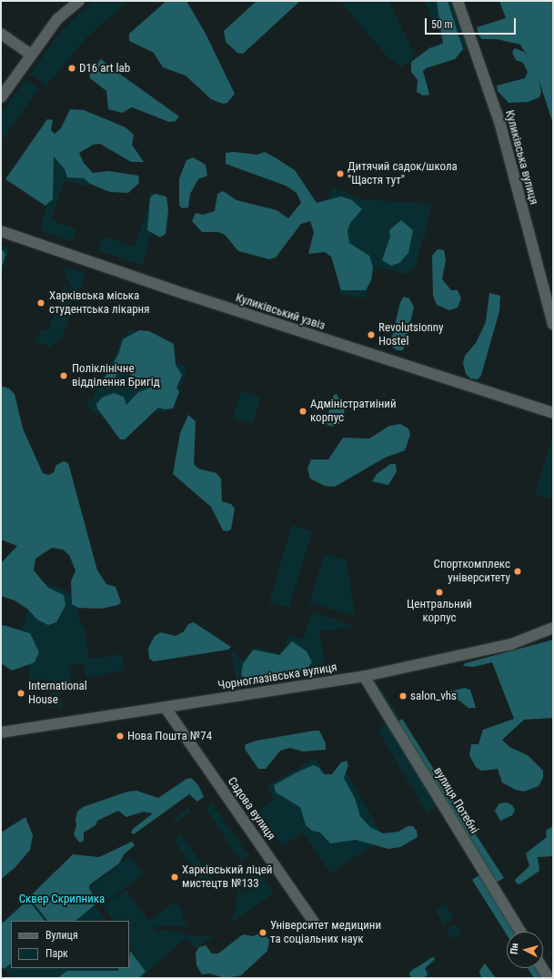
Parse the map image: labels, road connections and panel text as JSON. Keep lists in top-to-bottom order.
{
  "streets": {
    "street": [
      "Куликівська вулиця",
      "Куликівський узвіз",
      "Чорноглазівська вулиця",
      "вулиця Потебні",
      "Садова вулиця"
    ]
  },
  "crossings": [
    ["Чорноглазівська вулиця", "вулиця Потебні"],
    ["Чорноглазівська вулиця", "Садова вулиця"]
  ],
  "parks": ["Сквер Скрипника"],
  "places": [
    "D16 art lab",
    "Дитячий садок/школа \"Щастя тут\"",
    "Харківська міська студентська лікарня",
    "Revolutsionny Hostel",
    "Поліклінічне відділення Бригід",
    "Адміністратиіний корпус",
    "Спорткомплекс університету",
    "Центральний корпус",
    "International House",
    "salon_vhs",
    "Нова Пошта №74",
    "Харківський ліцей мистецтв №133",
    "Університет медицини та соціальних наук"
  ],
  "legend": ["Вулиця", "Парк"],
  "scale_bar": "50 m",
  "north": "left"
}
